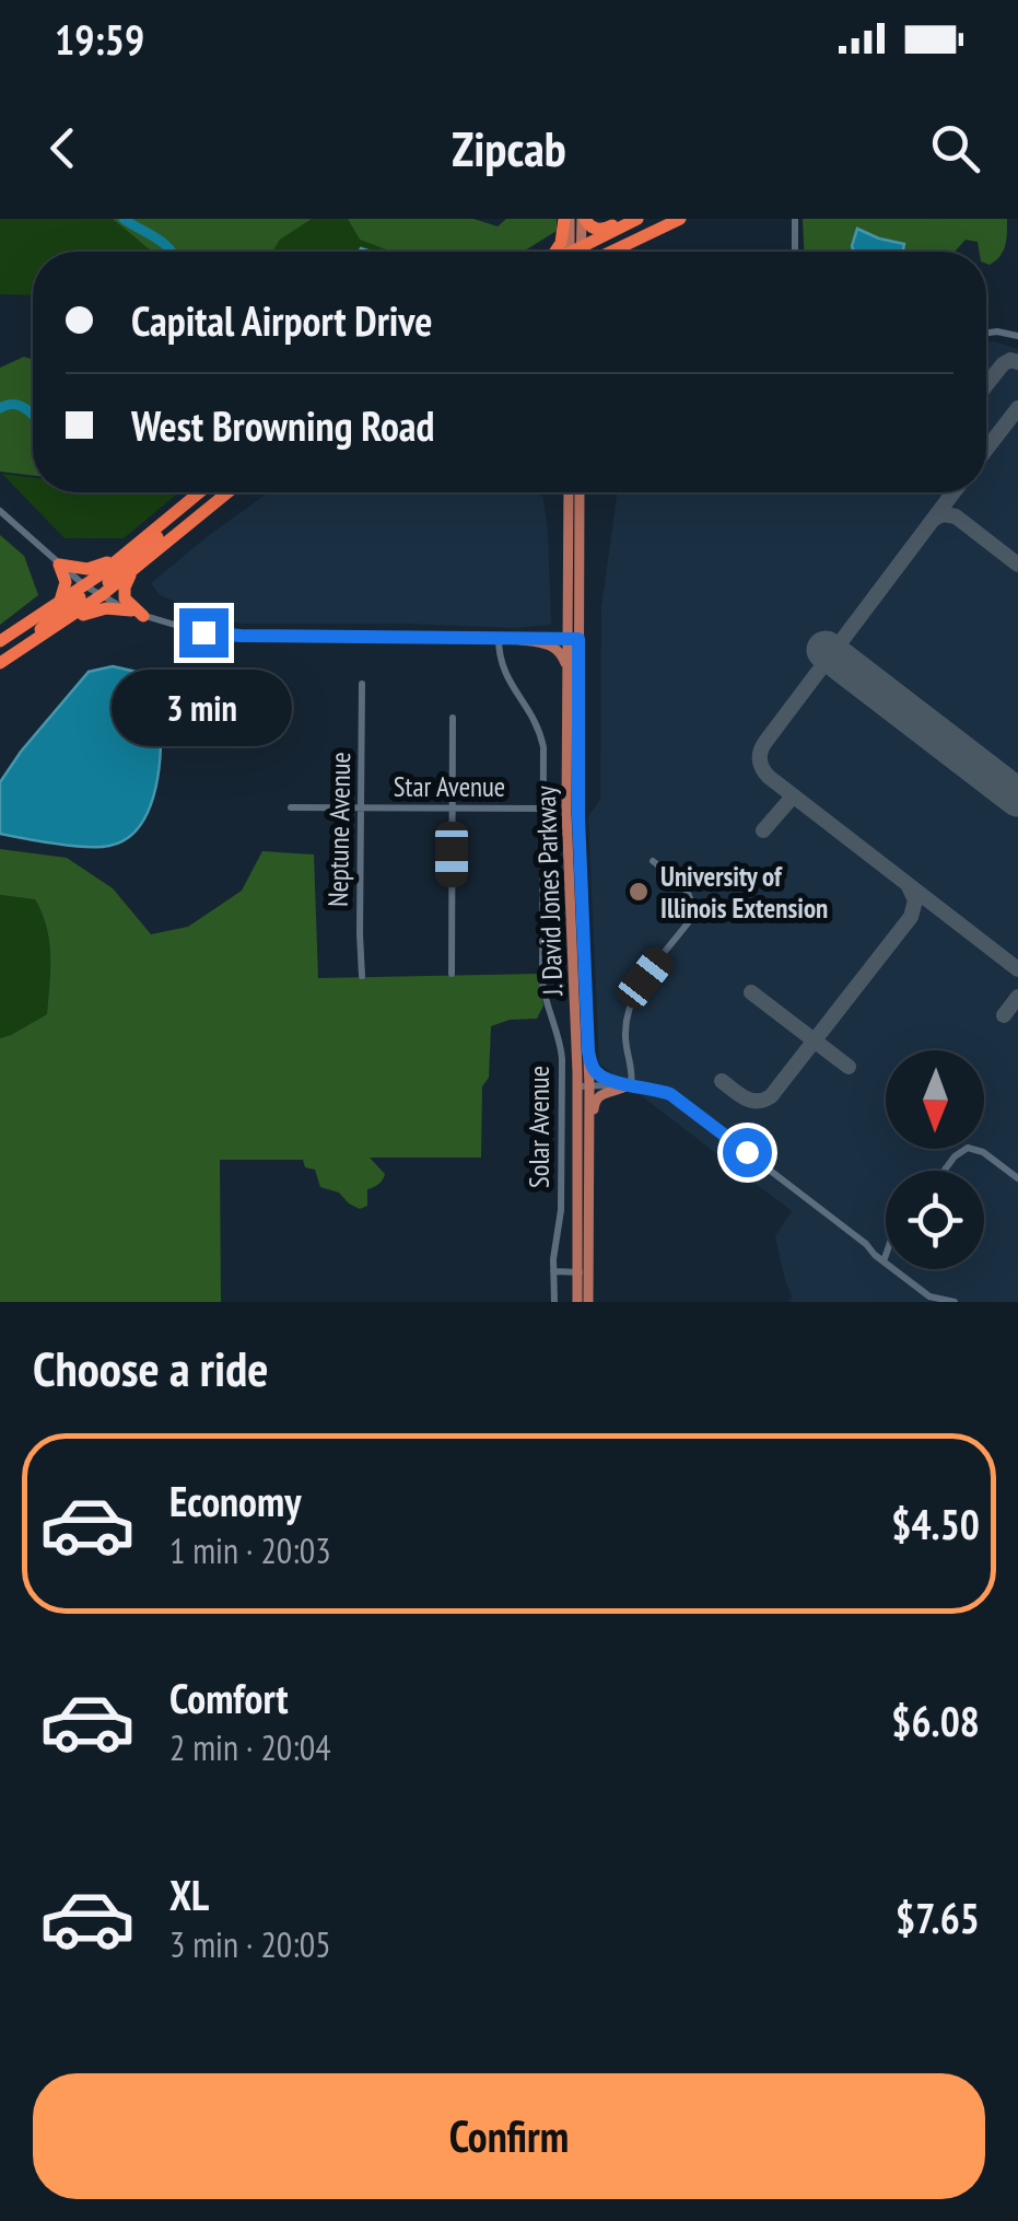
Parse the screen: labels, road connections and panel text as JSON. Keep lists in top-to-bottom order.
{
  "streets": {
    "main road": ["J. David Jones Parkway"],
    "street": ["Star Avenue", "Neptune Avenue", "Solar Avenue"]
  },
  "crossings": [
    ["Star Avenue", "Neptune Avenue"],
    ["Star Avenue", "Solar Avenue"]
  ],
  "places": ["University of Illinois Extension"],
  "north": "bottom",
  "page": {
    "status": "19:59",
    "header": "Zipcab",
    "banner": ["Capital Airport Drive", "West Browning Road"],
    "bubble": "3 min",
    "heading": "Choose a ride",
    "list": [
      {
        "name": "Economy",
        "note": "1 min · 20:03",
        "value": "$4.50"
      },
      {
        "name": "Comfort",
        "note": "2 min · 20:04",
        "value": "$6.08"
      },
      {
        "name": "XL",
        "note": "3 min · 20:05",
        "value": "$7.65"
      }
    ],
    "buttons": "Confirm"
  }
}
